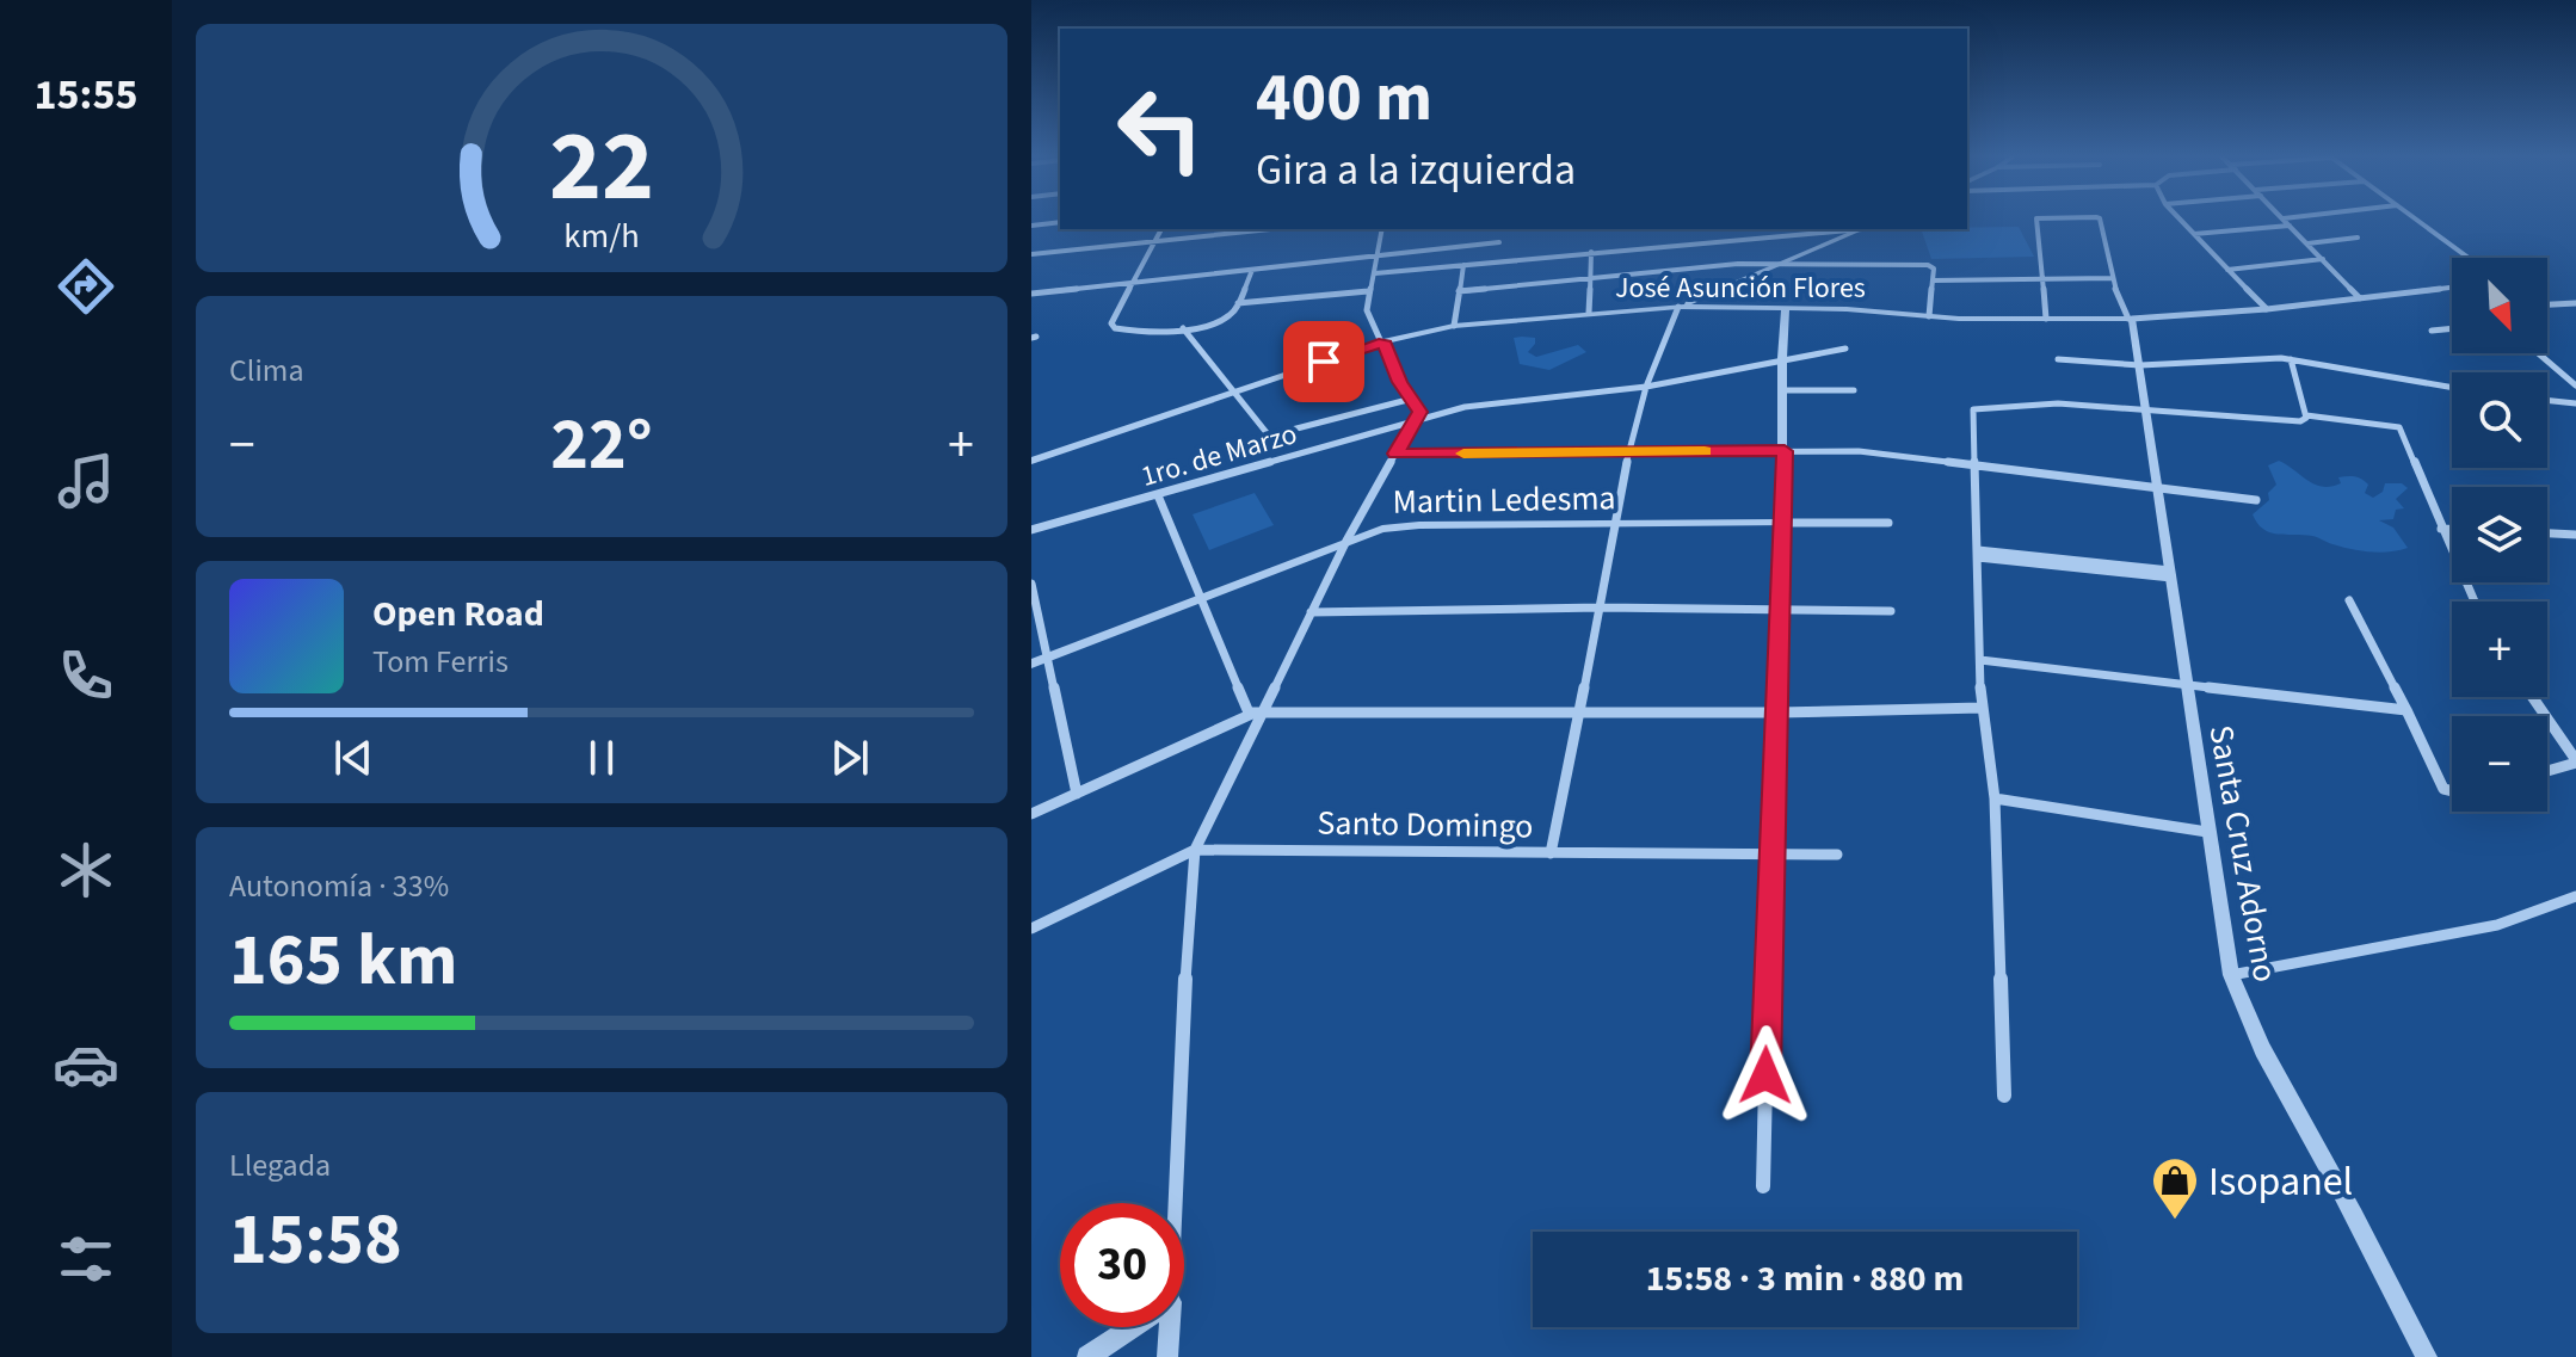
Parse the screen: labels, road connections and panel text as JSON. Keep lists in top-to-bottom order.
{
  "streets": {
    "street": [
      "José Asunción Flores",
      "1ro. de Marzo",
      "Martin Ledesma",
      "Santo Domingo",
      "Santa Cruz Adorno"
    ]
  },
  "crossings": [
    ["José Asunción Flores", "Santa Cruz Adorno"]
  ],
  "places": {
    "shop": ["Isopanel"]
  },
  "north": "bottom right",
  "page": {
    "tabs": "15:55",
    "turn": ["400 m", "Gira a la izquierda"],
    "map_buttons": ["+", "−"],
    "tile": [
      "Clima",
      ["Autonomía · 33%", "165 km"],
      ["Llegada", "15:58"]
    ],
    "heat": ["−", "22°", "+"],
    "song": ["Open Road", "Tom Ferris"],
    "limit": "30",
    "trip": "15:58 · 3 min · 880 m",
    "gauge": ["22", "km/h"]
  }
}
